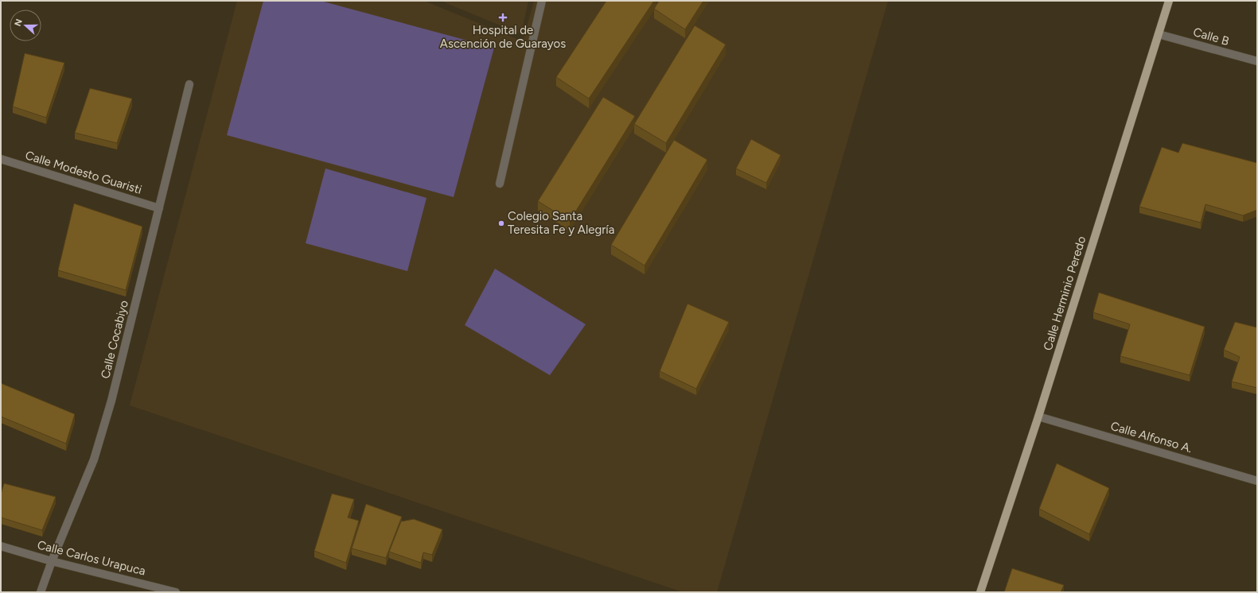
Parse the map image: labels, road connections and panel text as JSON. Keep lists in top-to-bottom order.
{
  "streets": {
    "main road": ["Calle Herminio Peredo"],
    "street": [
      "Calle B",
      "Calle Modesto Guaristi",
      "Calle Cocabiyo",
      "Calle Alfonso A.",
      "Calle Carlos Urapuca"
    ]
  },
  "crossings": [
    ["Calle B", "Calle Herminio Peredo"],
    ["Calle Modesto Guaristi", "Calle Cocabiyo"],
    ["Calle Herminio Peredo", "Calle Alfonso A."],
    ["Calle Cocabiyo", "Calle Carlos Urapuca"]
  ],
  "places": {
    "health": ["Hospital de Ascención de Guarayos"],
    "other": ["Colegio Santa Teresita Fe y Alegría"]
  },
  "north": "left"
}
